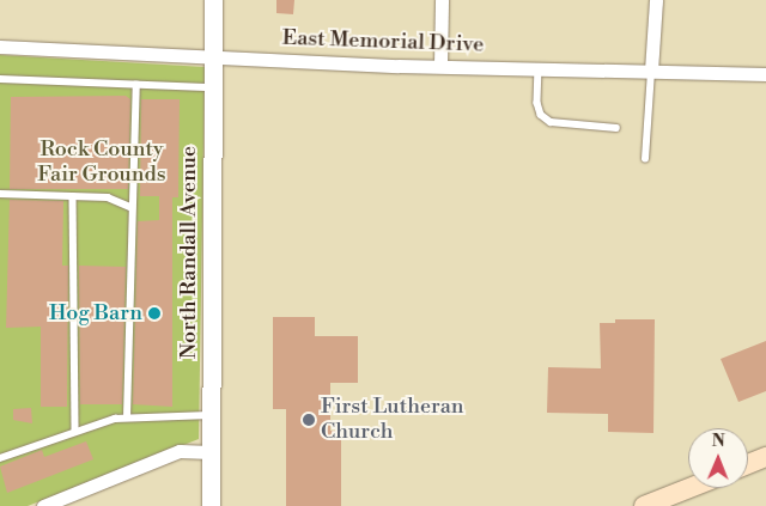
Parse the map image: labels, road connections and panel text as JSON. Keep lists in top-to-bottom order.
{
  "streets": {
    "street": ["East Memorial Drive", "North Randall Avenue"]
  },
  "crossings": [
    ["East Memorial Drive", "North Randall Avenue"]
  ],
  "parks": ["Rock County Fair Grounds"],
  "places": ["Hog Barn", "First Lutheran Church"],
  "north": "top"
}
